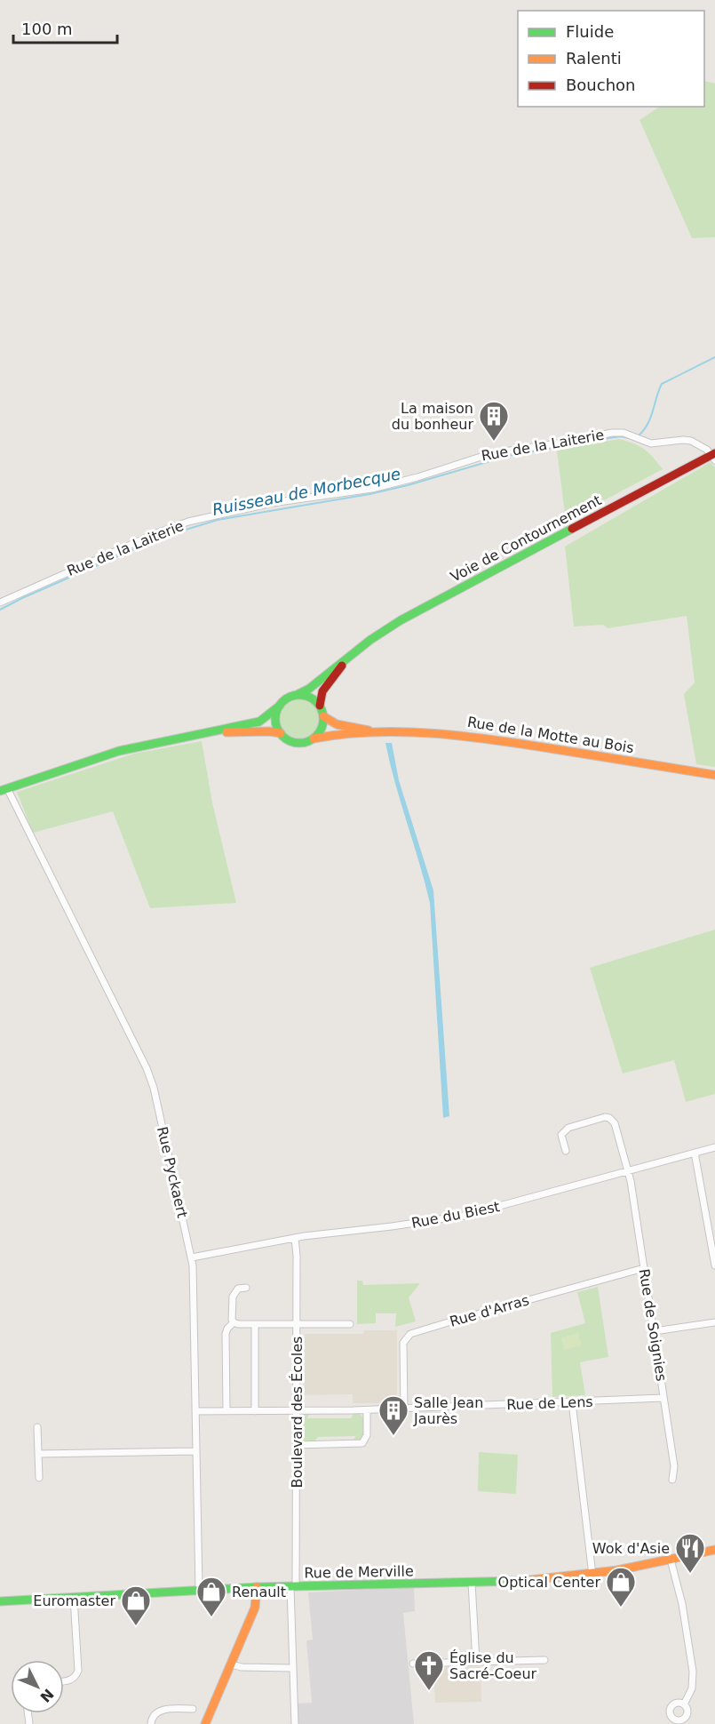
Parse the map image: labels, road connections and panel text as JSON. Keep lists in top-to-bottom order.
{
  "streets": {
    "street": [
      "Rue de la Laiterie",
      "Voie de Contournement",
      "Rue de la Motte au Bois",
      "Rue Pyckaert",
      "Rue du Biest",
      "Rue d'Arras",
      "Rue de Soignies",
      "Rue de Lens",
      "Boulevard des Écoles",
      "Rue de Merville"
    ]
  },
  "crossings": [
    ["Rue de la Laiterie", "Voie de Contournement"],
    ["Rue Pyckaert", "Rue du Biest"],
    ["Rue Pyckaert", "Rue de Lens"],
    ["Rue Pyckaert", "Rue de Merville"],
    ["Rue du Biest", "Rue de Soignies"],
    ["Rue du Biest", "Boulevard des Écoles"],
    ["Rue d'Arras", "Rue de Soignies"],
    ["Rue d'Arras", "Rue de Lens"],
    ["Rue de Soignies", "Rue de Lens"],
    ["Rue de Lens", "Boulevard des Écoles"],
    ["Boulevard des Écoles", "Rue de Merville"]
  ],
  "water": ["Ruisseau de Morbecque"],
  "places": {
    "building": ["La maison du bonheur", "Salle Jean Jaurès"],
    "restaurant": ["Wok d'Asie"],
    "shop": ["Optical Center", "Renault", "Euromaster"],
    "church": ["Église du Sacré-Coeur"]
  },
  "legend": ["Fluide", "Ralenti", "Bouchon"],
  "scale_bar": "100 m",
  "north": "bottom right"
}
